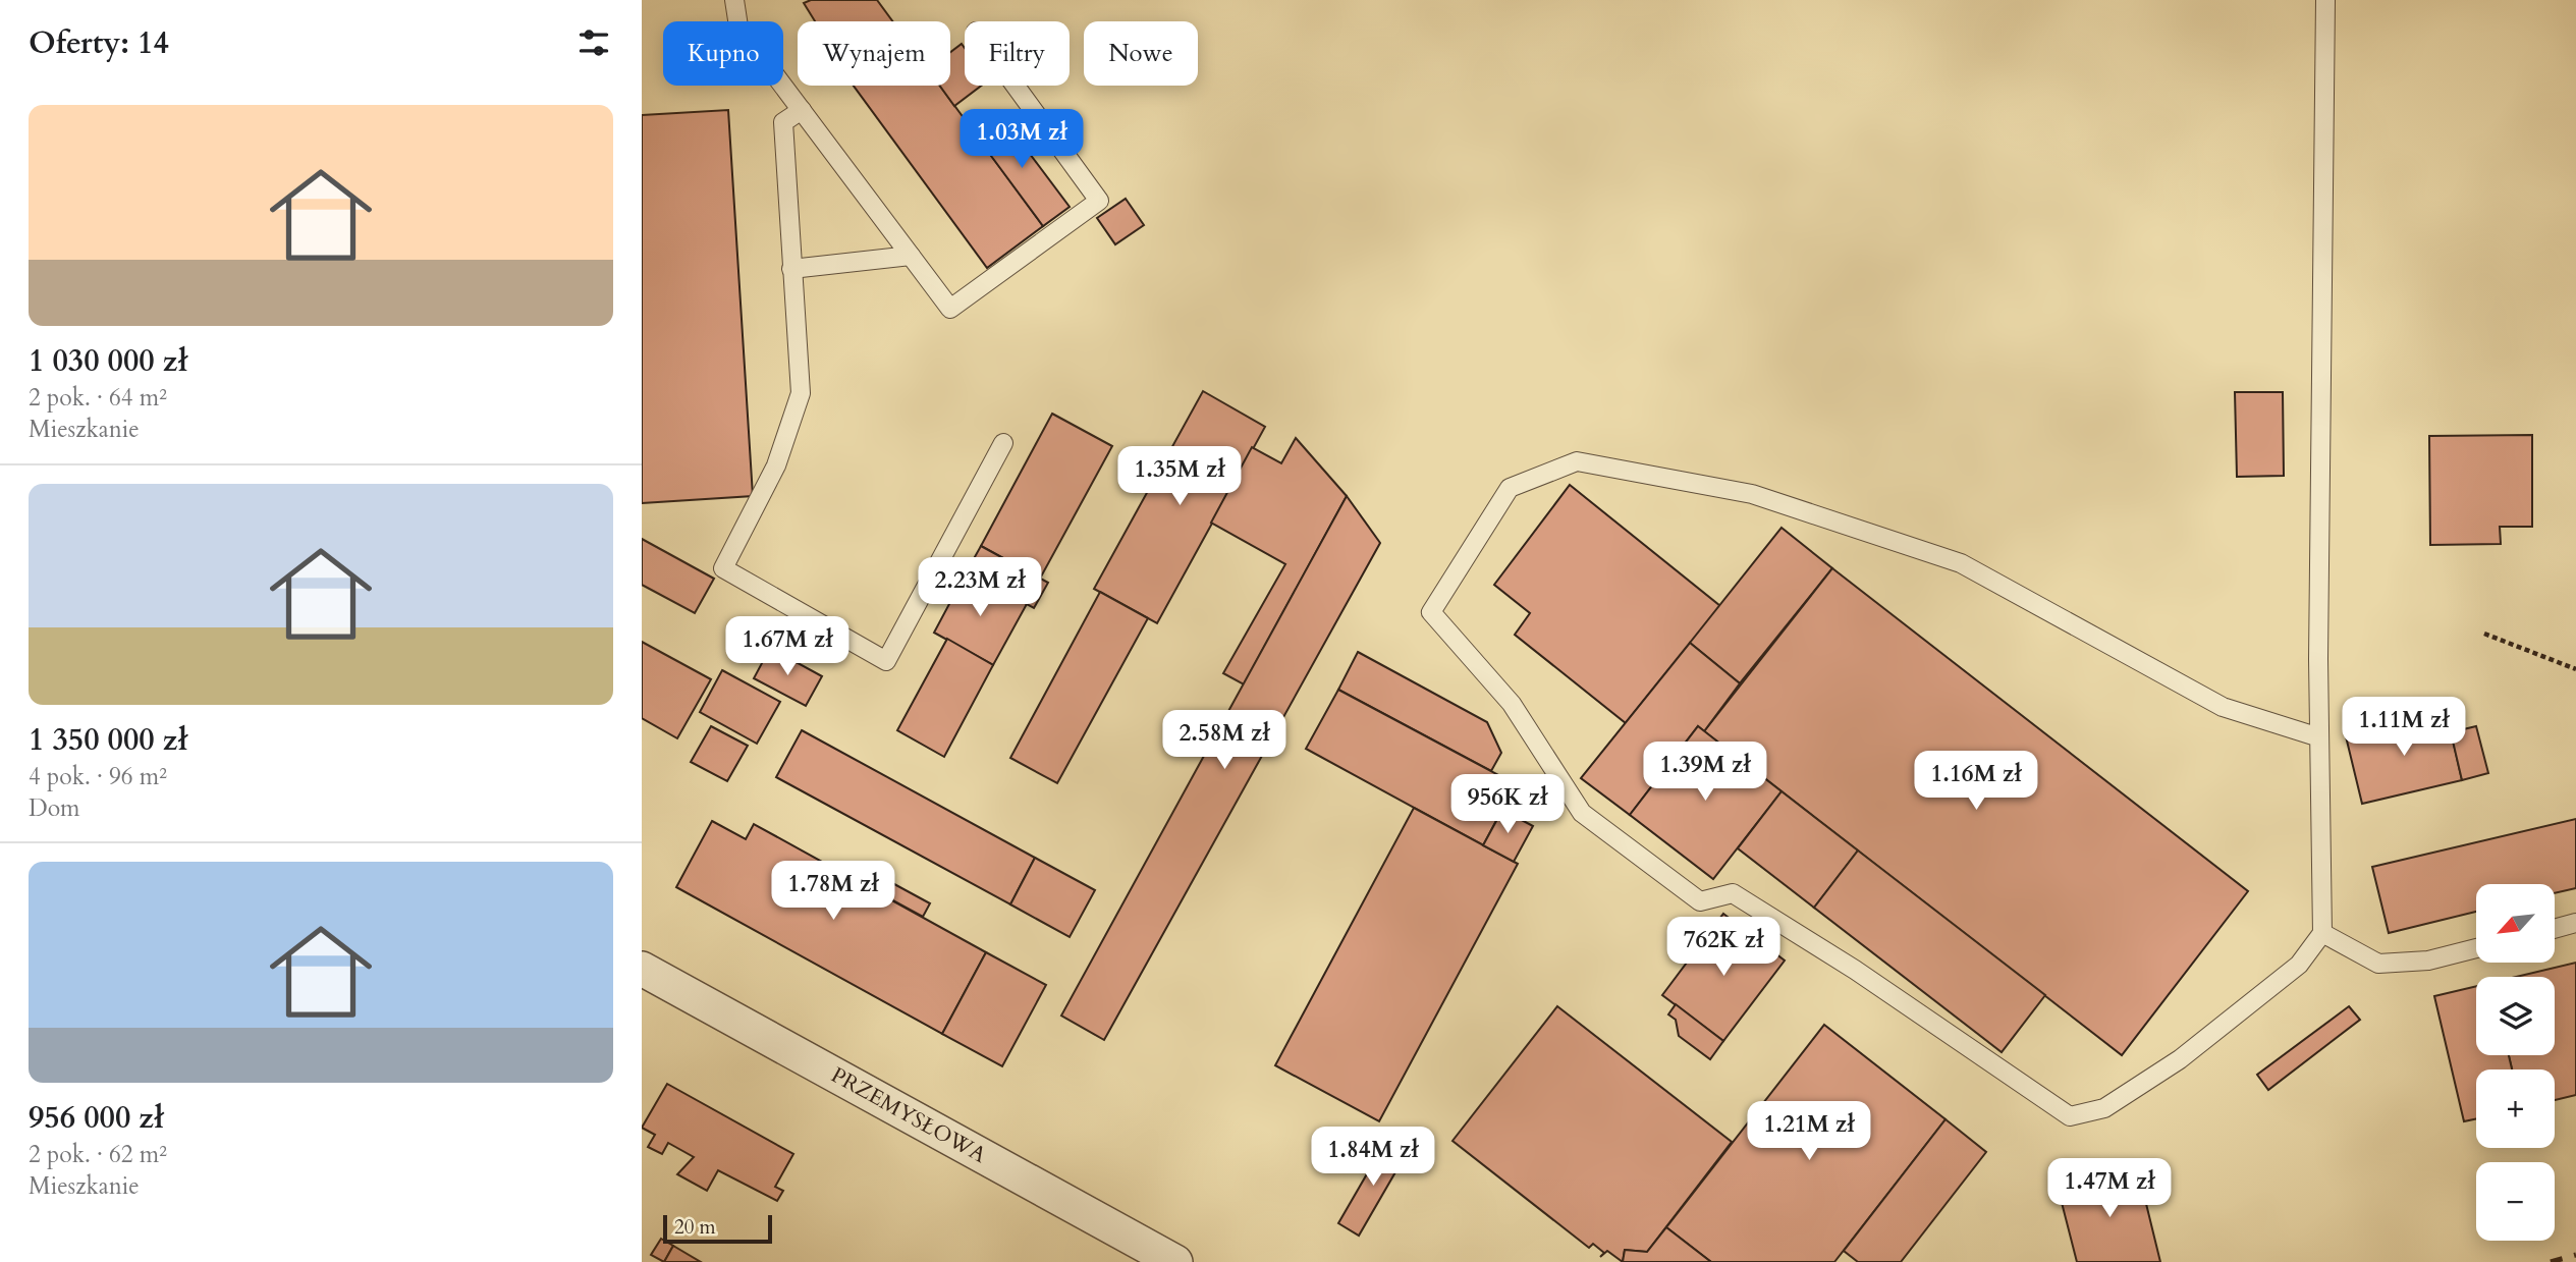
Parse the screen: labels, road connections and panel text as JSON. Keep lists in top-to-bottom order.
{
  "streets": {
    "street": ["PRZEMYSŁOWA"]
  },
  "scale_bar": "20 m",
  "north": "bottom left",
  "page": {
    "heading": "Oferty: 14",
    "chip": [
      "Kupno",
      "Wynajem",
      "Filtry",
      "Nowe"
    ],
    "list": [
      {
        "name": "1 030 000 zł",
        "note": "2 pok. · 64 m² · Mieszkanie"
      },
      {
        "name": "1 350 000 zł",
        "note": "4 pok. · 96 m² · Dom"
      },
      {
        "name": "956 000 zł",
        "note": "2 pok. · 62 m² · Mieszkanie"
      }
    ],
    "price": [
      "1.03M zł",
      "1.35M zł",
      "2.23M zł",
      "1.67M zł",
      "1.11M zł",
      "2.58M zł",
      "1.39M zł",
      "1.16M zł",
      "956K zł",
      "1.78M zł",
      "762K zł",
      "1.21M zł",
      "1.84M zł",
      "1.47M zł"
    ],
    "map_buttons": ["+", "−"],
    "scale": "20 m"
  }
}
